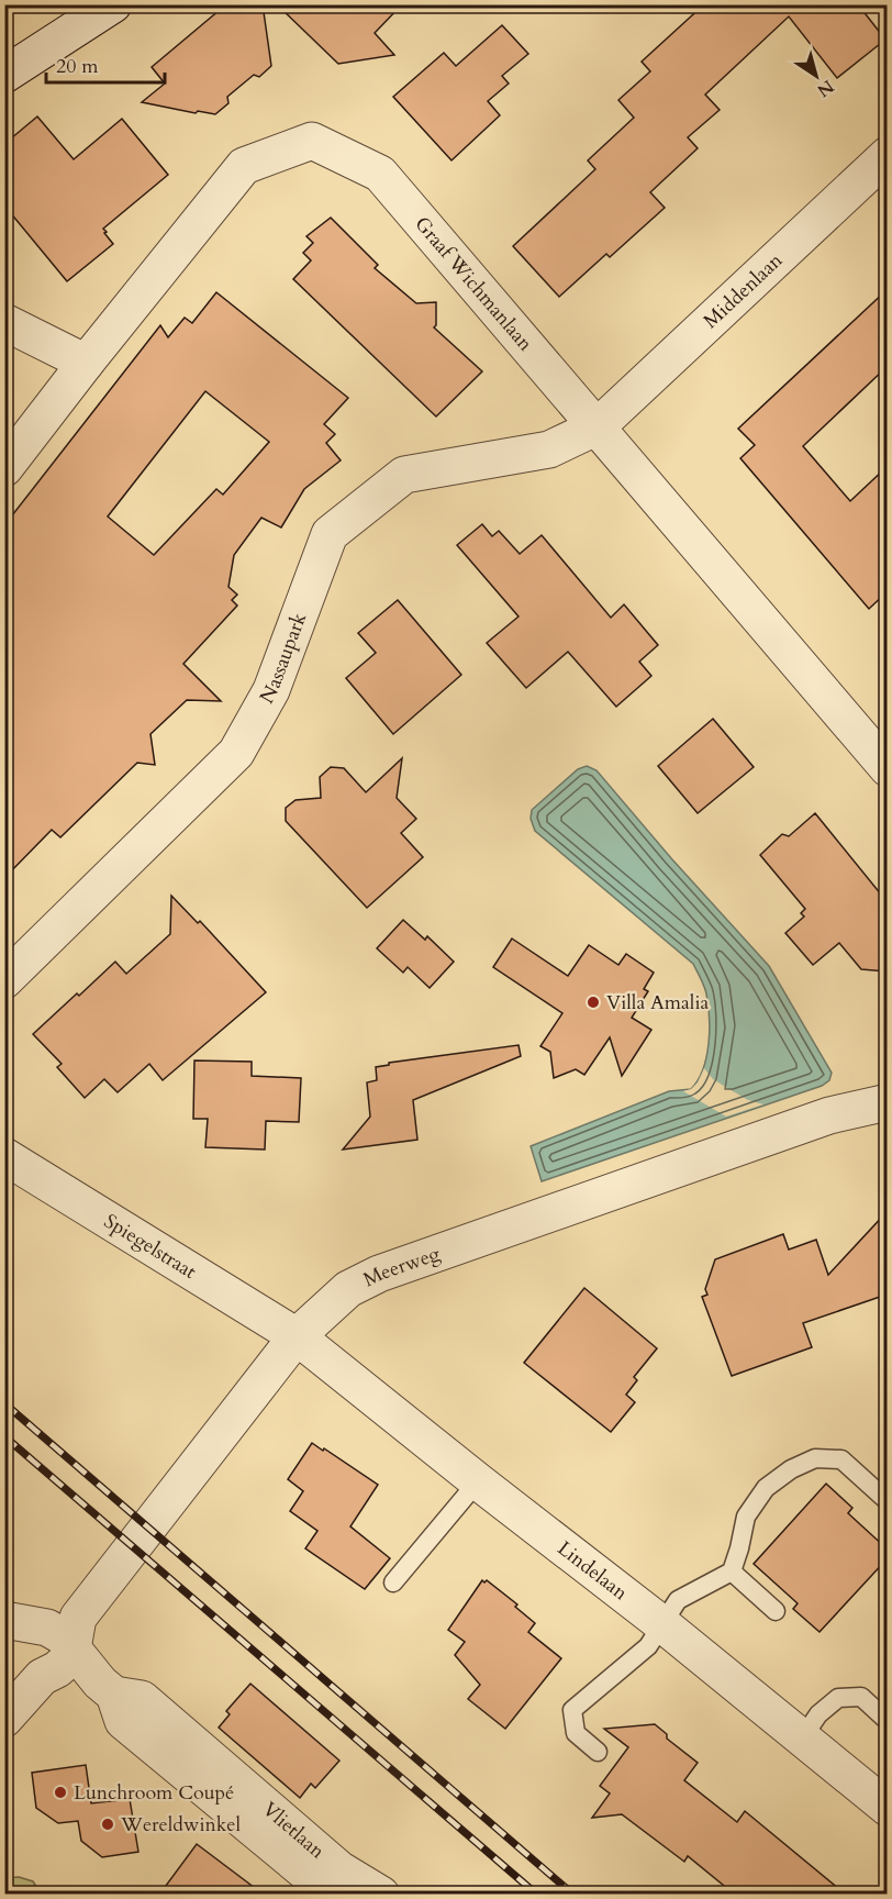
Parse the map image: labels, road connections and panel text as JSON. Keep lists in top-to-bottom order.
{
  "streets": {
    "street": [
      "Graaf Wichmanlaan",
      "Middenlaan",
      "Nassaupark",
      "Spiegelstraat",
      "Meerweg",
      "Lindelaan",
      "Vlietlaan"
    ]
  },
  "crossings": [
    ["Graaf Wichmanlaan", "Middenlaan"],
    ["Graaf Wichmanlaan", "Nassaupark"],
    ["Middenlaan", "Nassaupark"],
    ["Spiegelstraat", "Meerweg"],
    ["Spiegelstraat", "Lindelaan"],
    ["Meerweg", "Lindelaan"],
    ["Meerweg", "Vlietlaan"]
  ],
  "places": ["Villa Amalia", "Lunchroom Coupé", "Wereldwinkel"],
  "scale_bar": "20 m",
  "north": "bottom right"
}
